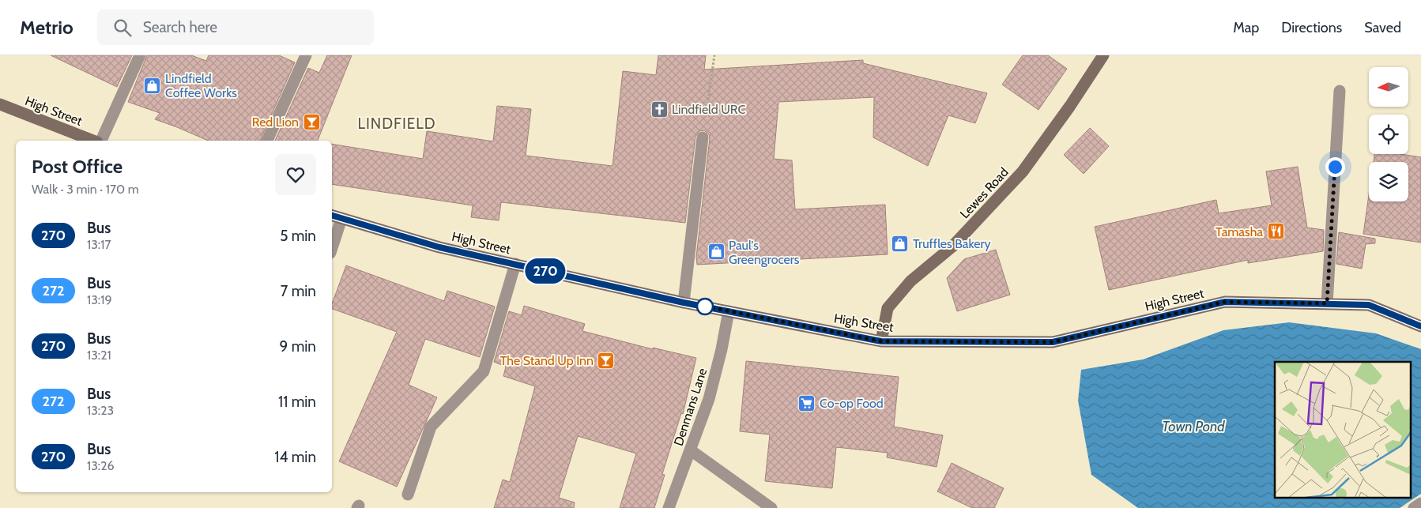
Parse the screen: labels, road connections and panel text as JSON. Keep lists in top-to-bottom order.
{
  "streets": {
    "main road": ["High Street", "Lewes Road"],
    "street": ["Denmans Lane"]
  },
  "crossings": [
    ["High Street", "Lewes Road"],
    ["High Street", "Denmans Lane"]
  ],
  "districts": ["LINDFIELD"],
  "water": ["Town Pond"],
  "places": {
    "shop": ["Lindfield Coffee Works", "Truffles Bakery", "Paul's Greengrocers"],
    "church": ["Lindfield URC"],
    "bar": ["Red Lion", "The Stand Up Inn"],
    "restaurant": ["Tamasha"],
    "supermarket": ["Co-op Food"]
  },
  "lines": ["bus line 270"],
  "north": "left",
  "page": {
    "header": "Metrio",
    "search": "Search here",
    "nav": ["Map", "Directions", "Saved"],
    "on_map": "270",
    "heading": ["Post Office", "Walk · 3 min · 170 m"],
    "list": [
      {
        "mark": "270",
        "name": "Bus",
        "note": "13:17",
        "value": "5 min"
      },
      {
        "mark": "272",
        "name": "Bus",
        "note": "13:19",
        "value": "7 min"
      },
      {
        "mark": "270",
        "name": "Bus",
        "note": "13:21",
        "value": "9 min"
      },
      {
        "mark": "272",
        "name": "Bus",
        "note": "13:23",
        "value": "11 min"
      },
      {
        "mark": "270",
        "name": "Bus",
        "note": "13:26",
        "value": "14 min"
      }
    ]
  }
}
